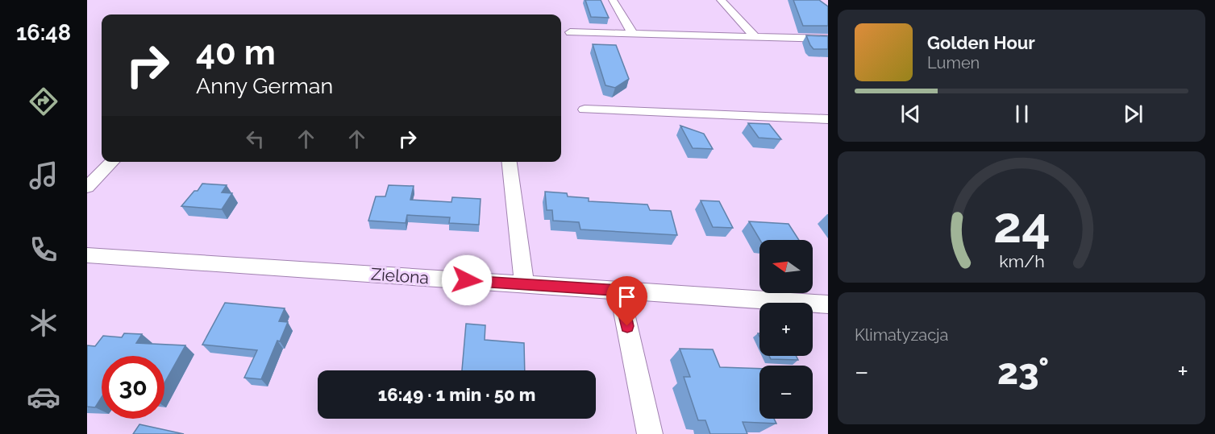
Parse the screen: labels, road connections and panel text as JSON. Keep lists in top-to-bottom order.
{
  "streets": {
    "street": ["Zielona"]
  },
  "north": "left",
  "page": {
    "tabs": "16:48",
    "turn": ["40 m", "Anny German"],
    "song": ["Golden Hour", "Lumen"],
    "map_buttons": ["+", "−"],
    "tile": "Klimatyzacja",
    "heat": ["−", "23°", "+"],
    "limit": "30",
    "trip": "16:49 · 1 min · 50 m",
    "gauge": ["24", "km/h"]
  }
}
